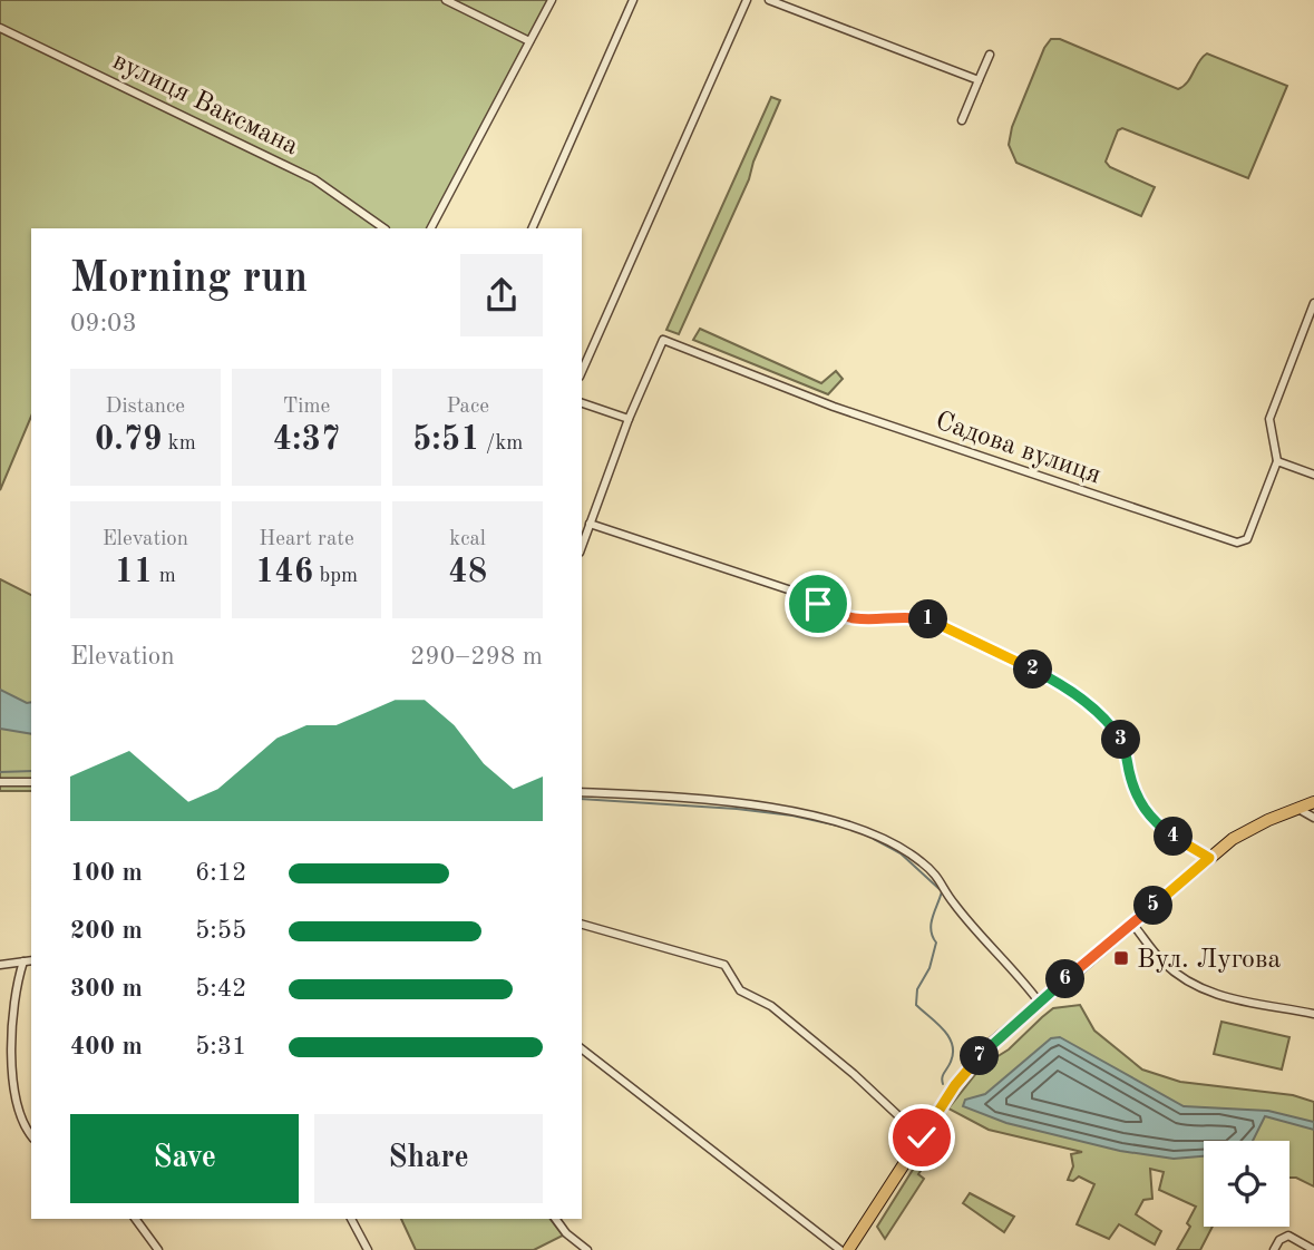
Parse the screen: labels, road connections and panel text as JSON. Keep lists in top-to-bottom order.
{
  "streets": {
    "street": ["вулиця Ваксмана", "Садова вулиця"]
  },
  "places": {
    "transit": ["Вул. Лугова"]
  },
  "page": {
    "heading": ["Morning run", "09:03"],
    "stats": [
      ["Distance", "0.79 km"],
      ["Time", "4:37"],
      ["Pace", "5:51 /km"],
      ["Elevation", "11 m"],
      ["Heart rate", "146 bpm"],
      ["kcal", "48"]
    ],
    "pins": [
      "1",
      "2",
      "3",
      "4",
      "5",
      "6",
      "7"
    ],
    "chart": ["Elevation", "290–298 m"],
    "list": [
      {
        "name": "100 m",
        "note": "6:12"
      },
      {
        "name": "200 m",
        "note": "5:55"
      },
      {
        "name": "300 m",
        "note": "5:42"
      },
      {
        "name": "400 m",
        "note": "5:31"
      }
    ],
    "buttons": ["Save", "Share"]
  }
}
